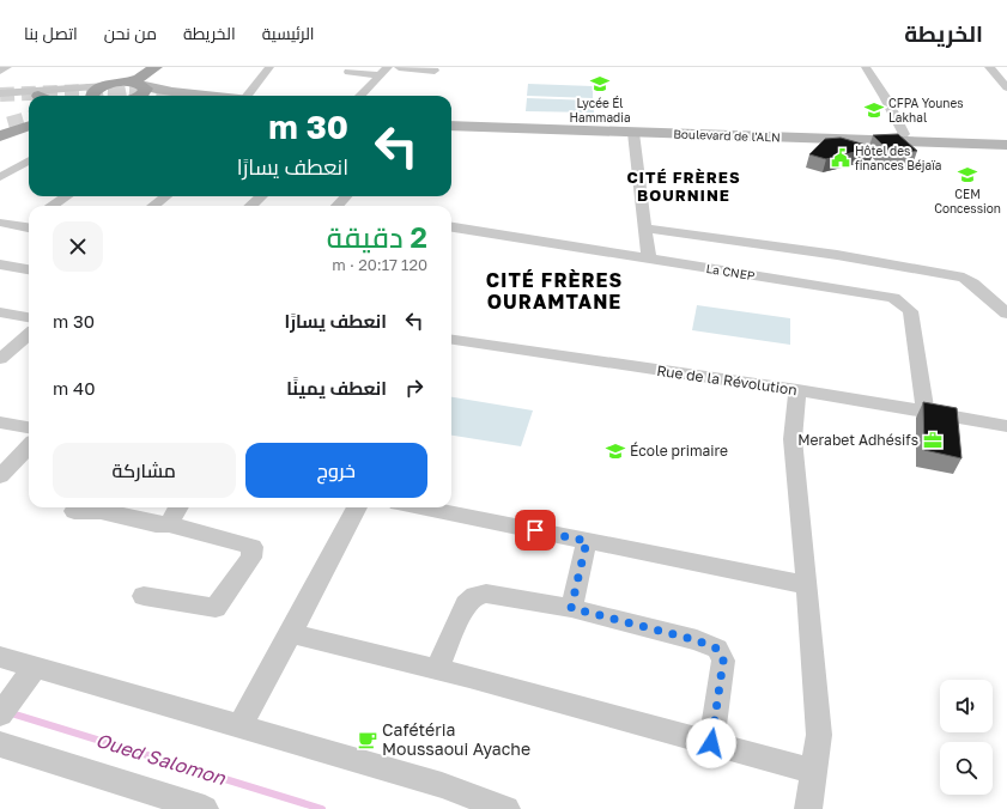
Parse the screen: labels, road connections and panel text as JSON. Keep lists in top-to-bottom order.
{
  "streets": {
    "main road": ["Boulevard de l'ALN"],
    "street": ["La CNEP", "Rue de la Révolution"]
  },
  "crossings": [
    ["La CNEP", "Rue de la Révolution"]
  ],
  "districts": ["CITÉ FRÈRES BOURNINE", "CITÉ FRÈRES OURAMTANE"],
  "water": ["Oued Salomon"],
  "places": {
    "school or university": [
      "Lycée Él Hammadia",
      "CFPA Younes Lakhal",
      "CEM Concession",
      "École primaire"
    ],
    "public building": ["Hôtel des finances Béjaïa"],
    "office": ["Merabet Adhésifs"],
    "cafe": ["Cafétéria Moussaoui Ayache"]
  },
  "page": {
    "header": "الخريطة",
    "nav": [
      "الرئيسية",
      "الخريطة",
      "من نحن",
      "اتصل بنا"
    ],
    "turn": ["30 m", "انعطف يسارًا"],
    "heading": ["2 دقيقة", "120 m · 20:17"],
    "list": [
      {
        "name": "انعطف يسارًا",
        "value": "30 m"
      },
      {
        "name": "انعطف يمينًا",
        "value": "40 m"
      }
    ],
    "buttons": ["خروج", "مشاركة"]
  }
}
